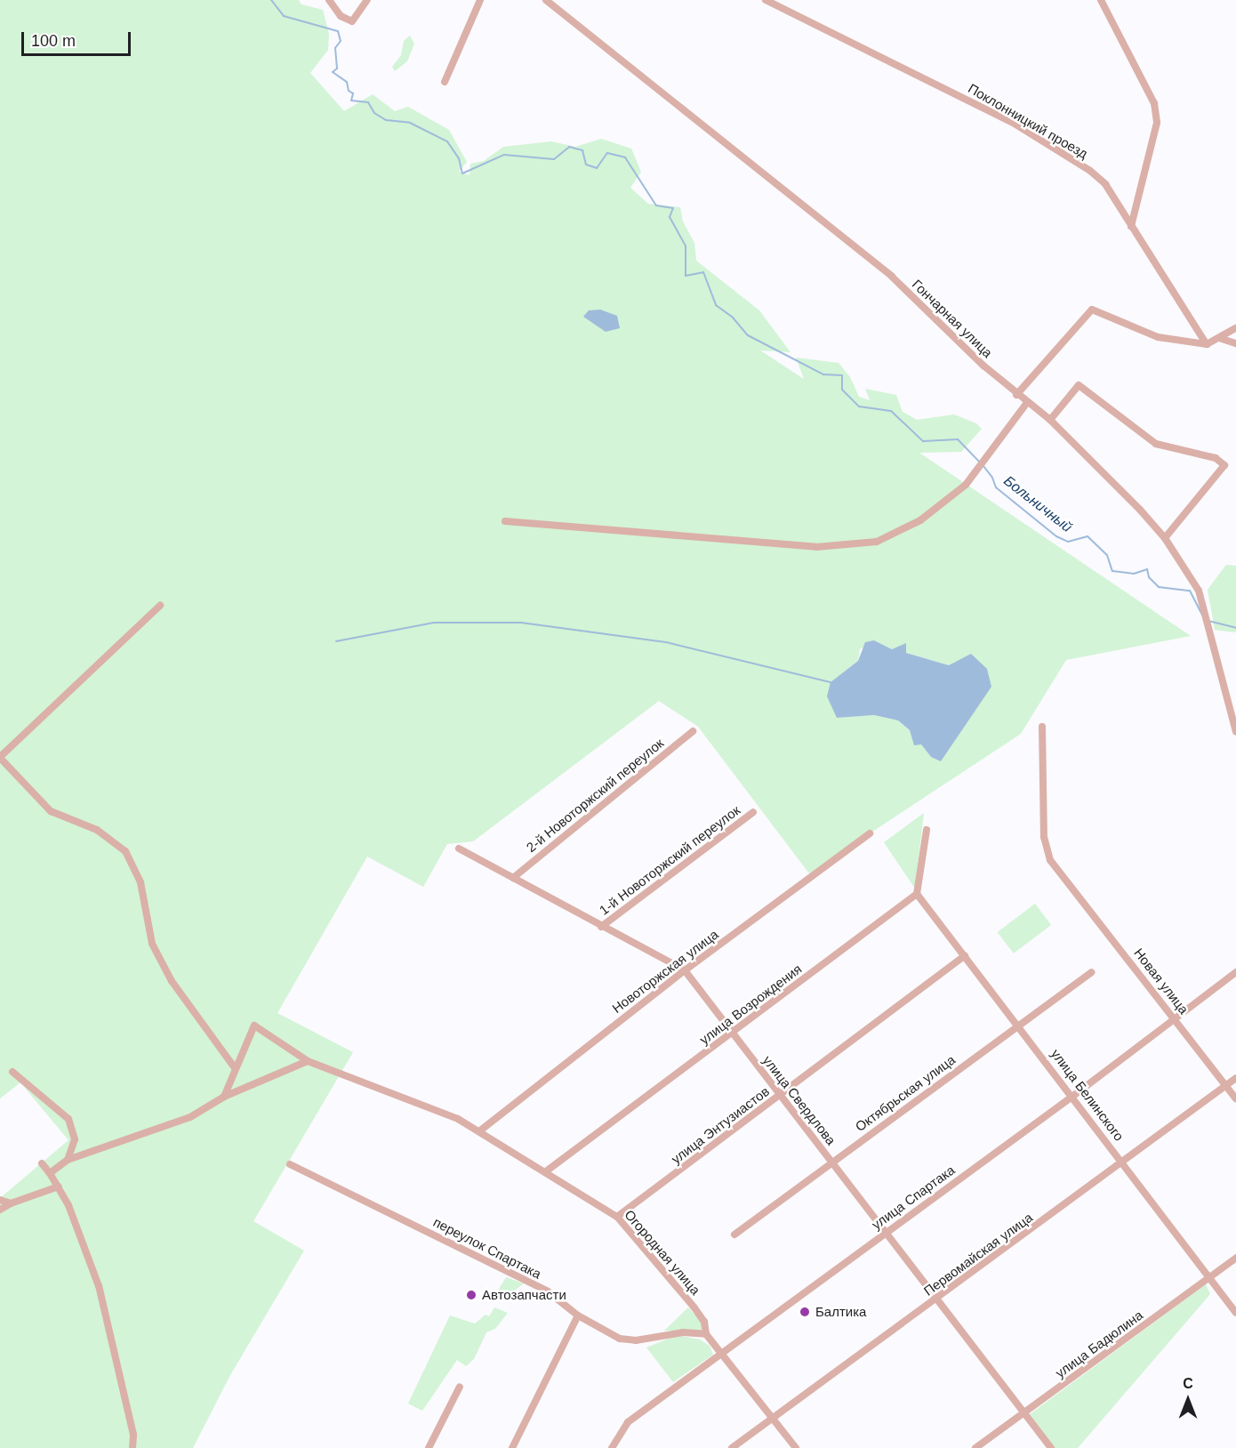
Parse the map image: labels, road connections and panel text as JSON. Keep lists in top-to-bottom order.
{
  "streets": {
    "street": [
      "Поклонницкий проезд",
      "Гончарная улица",
      "2-й Новоторжский переулок",
      "1-й Новоторжский переулок",
      "Новоторжская улица",
      "Новая улица",
      "улица Возрождения",
      "Октябрьская улица",
      "улица Белинского",
      "улица Свердлова",
      "улица Энтузиастов",
      "улица Спартака",
      "переулок Спартака",
      "Огородная улица",
      "Первомайская улица",
      "улица Бадюлина"
    ]
  },
  "crossings": [
    ["2-й Новоторжский переулок", "улица Свердлова"],
    ["1-й Новоторжский переулок", "улица Свердлова"],
    ["Новоторжская улица", "улица Свердлова"],
    ["Новоторжская улица", "Огородная улица"],
    ["Новая улица", "улица Спартака"],
    ["Новая улица", "Первомайская улица"],
    ["улица Возрождения", "улица Белинского"],
    ["улица Возрождения", "улица Свердлова"],
    ["улица Возрождения", "Огородная улица"],
    ["Октябрьская улица", "улица Белинского"],
    ["Октябрьская улица", "улица Свердлова"],
    ["улица Белинского", "улица Энтузиастов"],
    ["улица Белинского", "улица Спартака"],
    ["улица Белинского", "Первомайская улица"],
    ["улица Белинского", "улица Бадюлина"],
    ["улица Свердлова", "улица Энтузиастов"],
    ["улица Свердлова", "улица Спартака"],
    ["улица Свердлова", "Первомайская улица"],
    ["улица Свердлова", "улица Бадюлина"],
    ["улица Энтузиастов", "Огородная улица"],
    ["улица Спартака", "Огородная улица"],
    ["переулок Спартака", "Огородная улица"],
    ["Огородная улица", "Первомайская улица"]
  ],
  "water": ["Больничный"],
  "places": ["Автозапчасти", "Балтика"],
  "scale_bar": "100 m",
  "north": "top"
}
